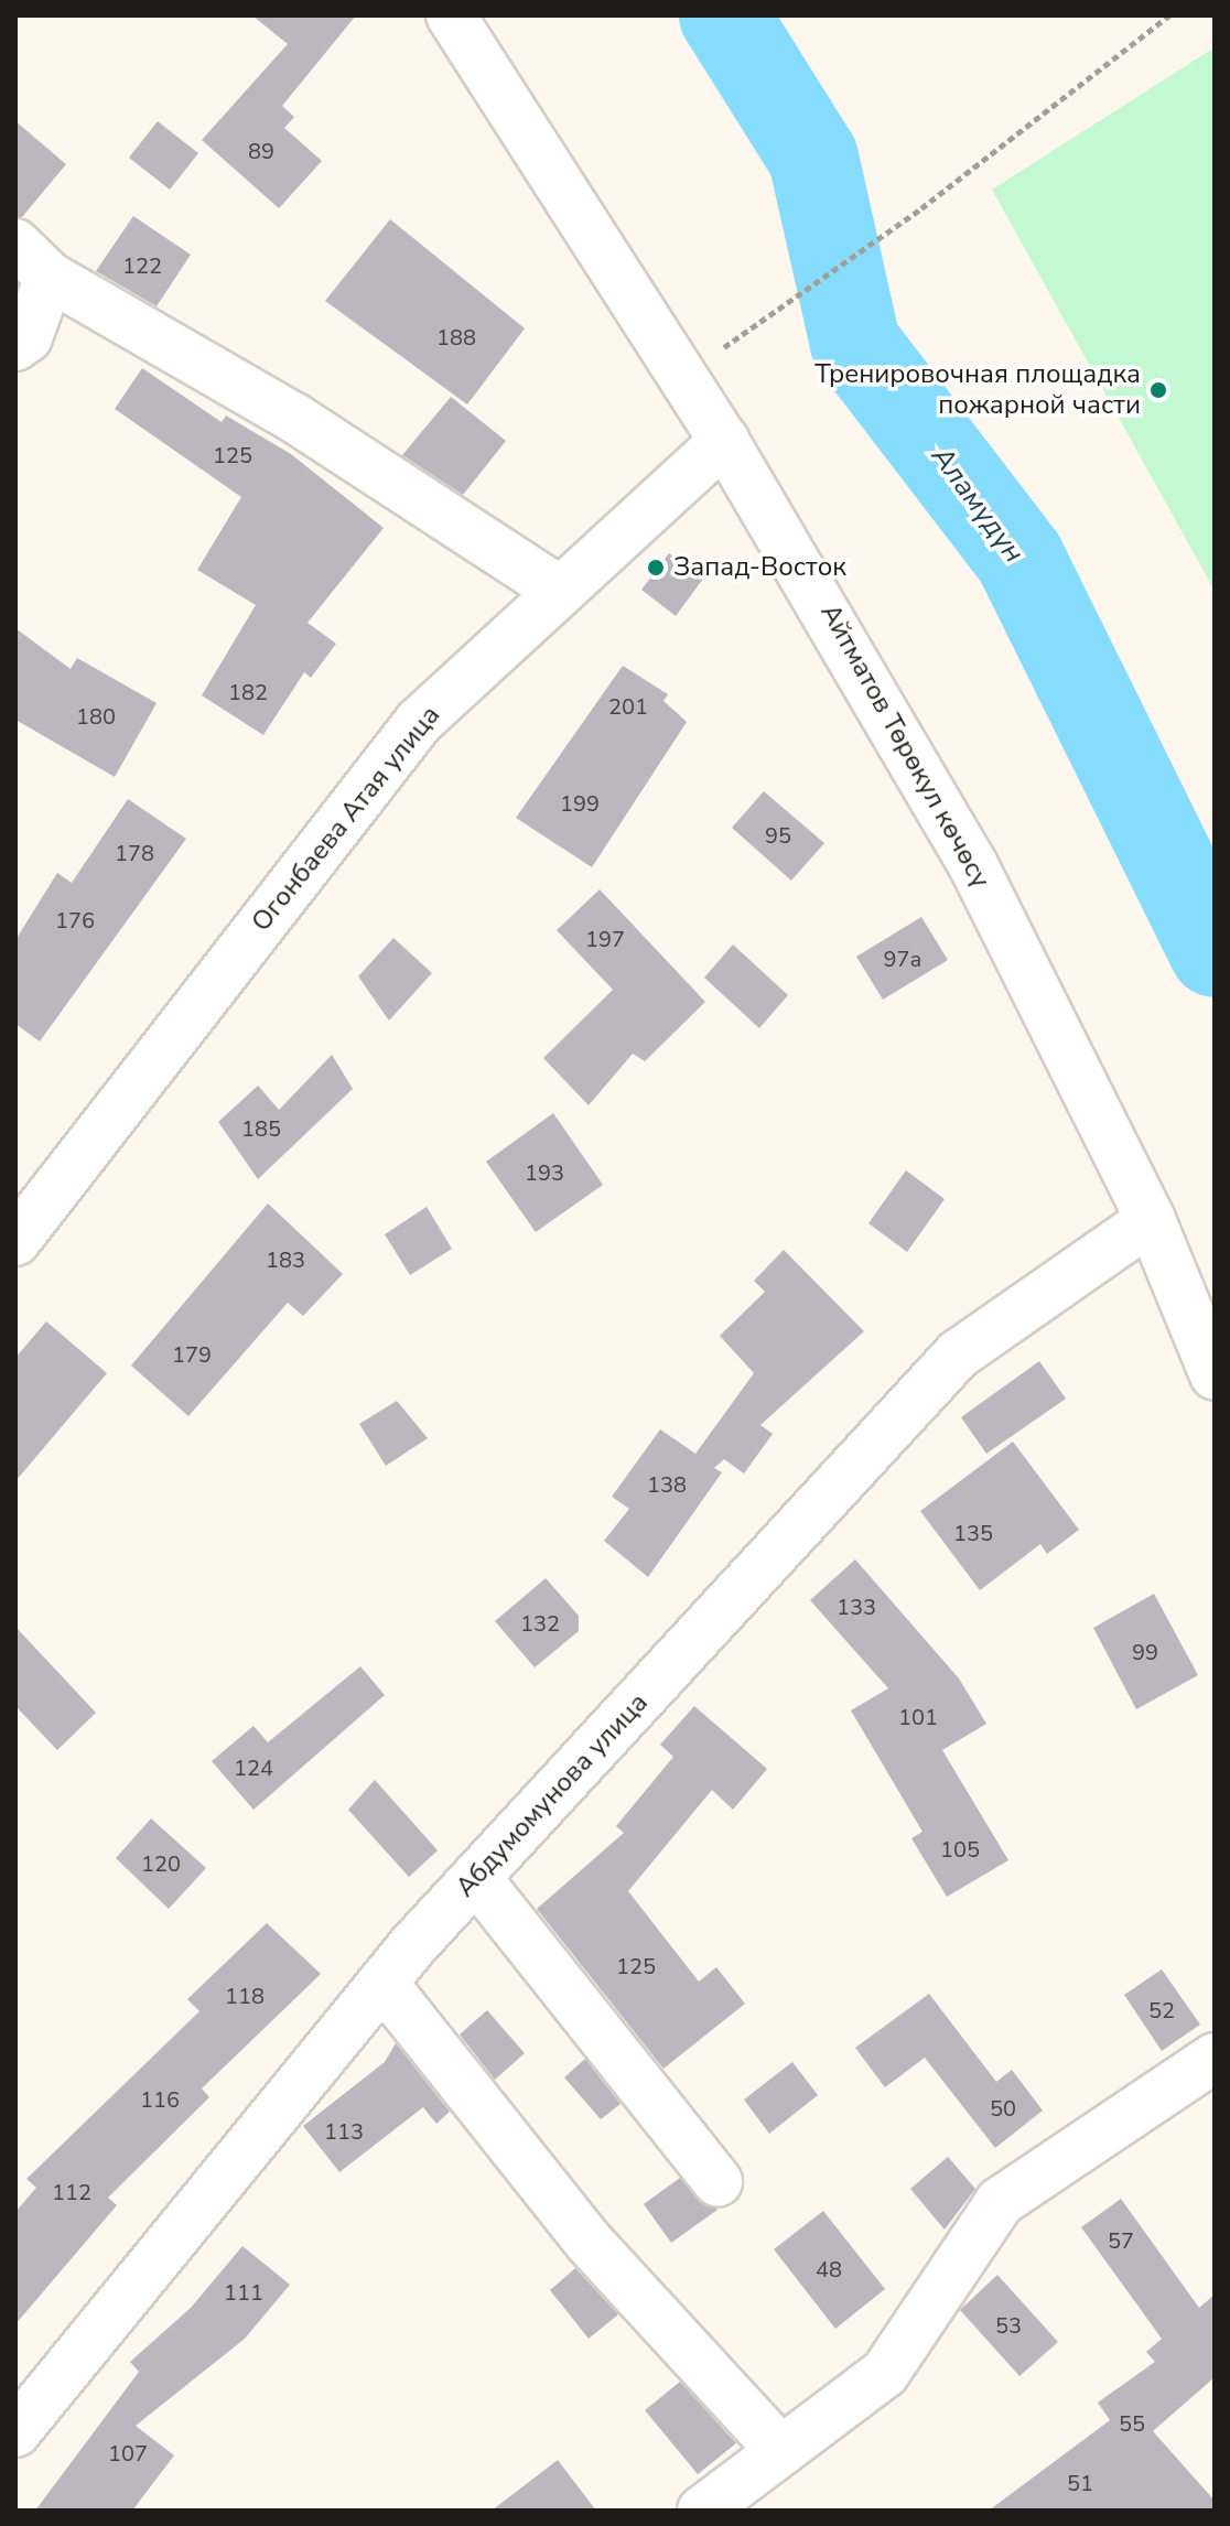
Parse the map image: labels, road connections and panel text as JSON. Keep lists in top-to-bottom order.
{
  "streets": {
    "street": ["Айтматов Төрөкул көчөсү", "Огонбаева Атая улица", "Абдумомунова улица"]
  },
  "crossings": [
    ["Айтматов Төрөкул көчөсү", "Огонбаева Атая улица"],
    ["Айтматов Төрөкул көчөсү", "Абдумомунова улица"]
  ],
  "water": ["Аламүдүн"],
  "places": ["Тренировочная площадка пожарной части", "Запад-Восток"],
  "house_numbers": [
    "89",
    "122",
    "188",
    "125",
    "182",
    "201",
    "180",
    "199",
    "95",
    "178",
    "176",
    "197",
    "97а",
    "185",
    "193",
    "183",
    "179",
    "138",
    "135",
    "133",
    "132",
    "99",
    "101",
    "124",
    "105",
    "120",
    "125",
    "118",
    "52",
    "116",
    "50",
    "113",
    "112",
    "57",
    "48",
    "111",
    "53",
    "55",
    "107",
    "51"
  ]
}
